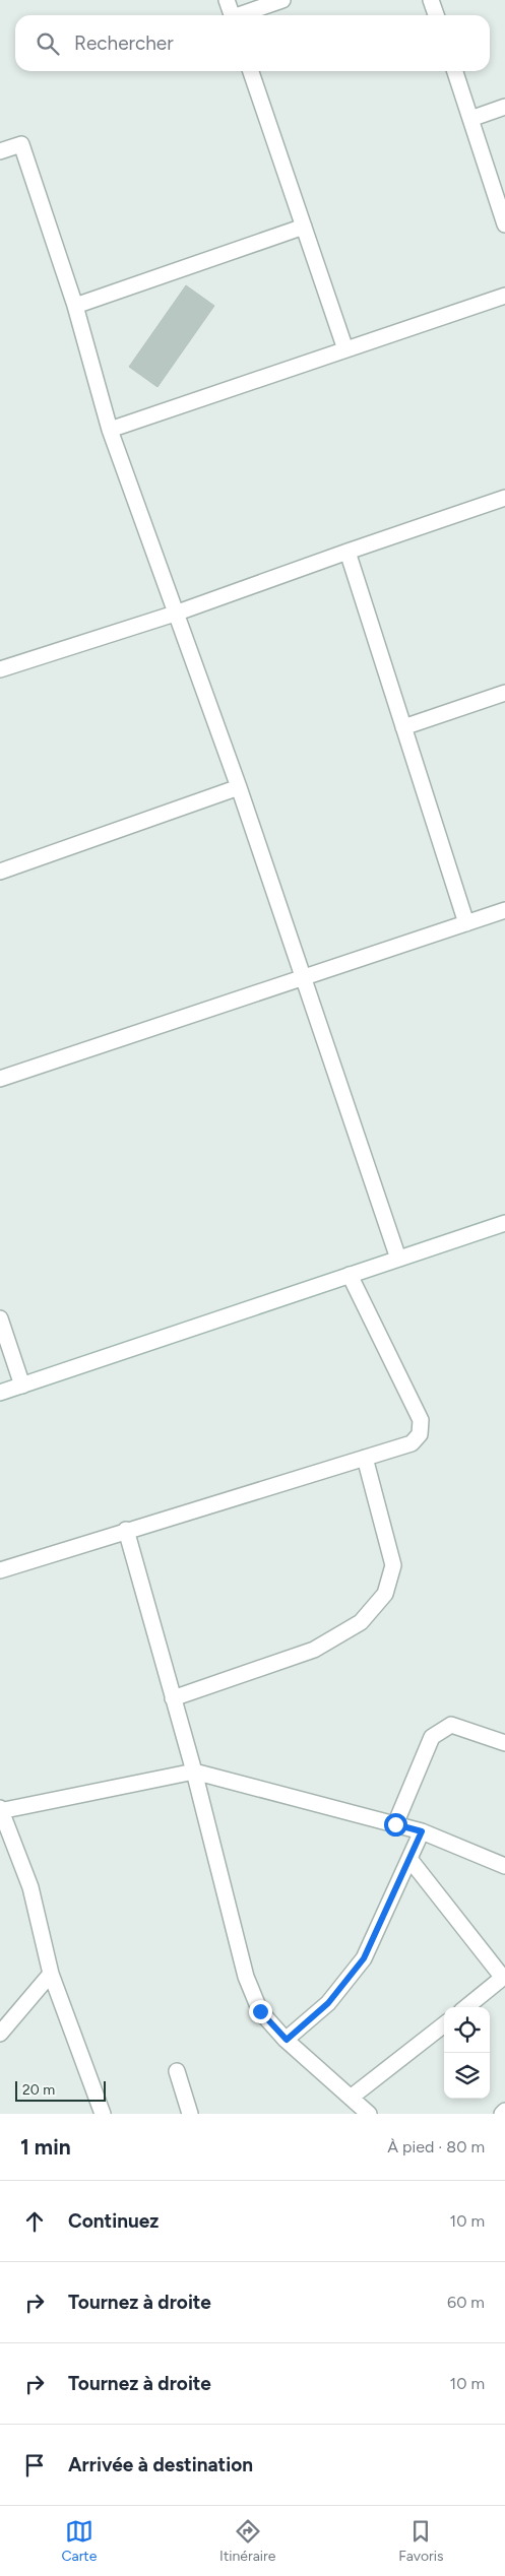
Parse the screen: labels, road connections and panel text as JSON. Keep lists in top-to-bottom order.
{
  "scale_bar": "20 m",
  "page": {
    "search": "Rechercher",
    "scale": "20 m",
    "heading": ["1 min", "À pied · 80 m"],
    "list": [
      ["Continuez", "10 m"],
      ["Tournez à droite", "60 m"],
      ["Tournez à droite", "10 m"],
      "Arrivée à destination"
    ],
    "nav": ["Carte", "Itinéraire", "Favoris"]
  }
}
